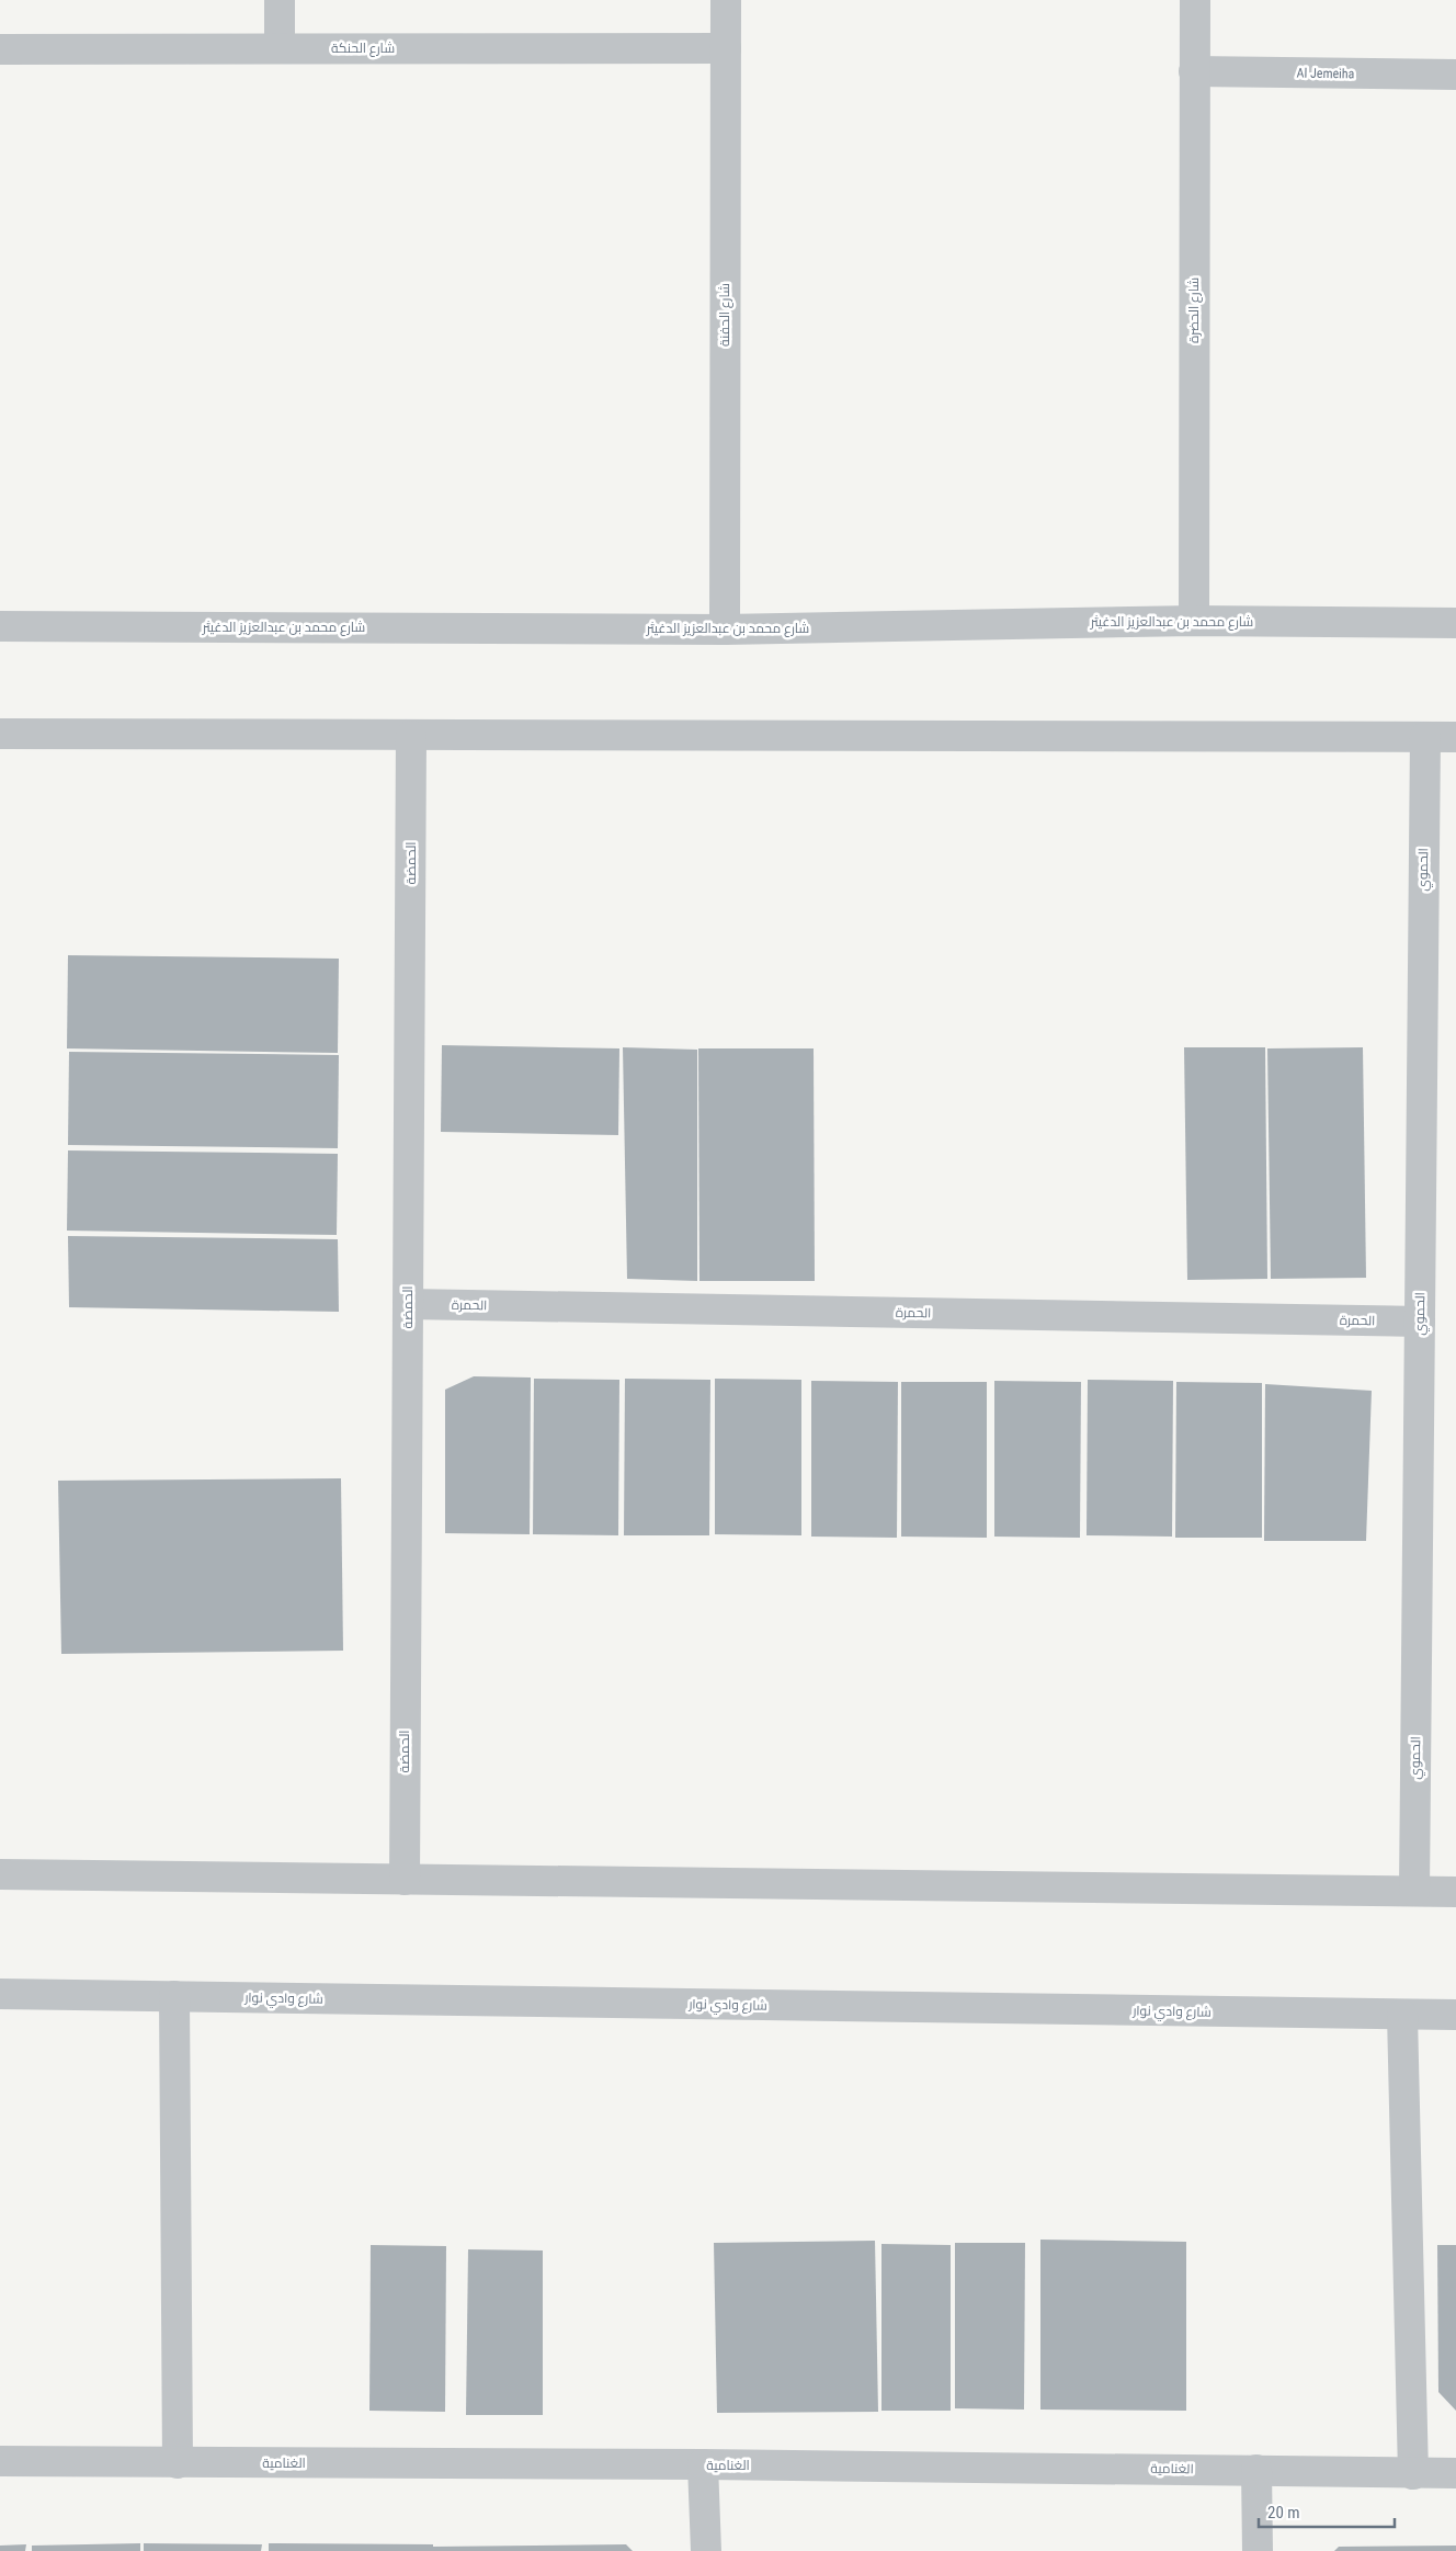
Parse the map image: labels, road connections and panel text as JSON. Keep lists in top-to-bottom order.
{
  "streets": {
    "street": [
      "شارع الحنكة",
      "Al Jemeiha",
      "شارع الحضرة",
      "شارع الحفنة",
      "شارع محمد بن عبدالعزيز الدغيثر",
      "الحمضة",
      "الحموي",
      "الحمرة",
      "شارع وادي نوار",
      "الغنامية"
    ]
  },
  "crossings": [
    ["شارع الحنكة", "شارع الحفنة"],
    ["Al Jemeiha", "شارع الحضرة"],
    ["شارع الحضرة", "شارع محمد بن عبدالعزيز الدغيثر"],
    ["شارع الحفنة", "شارع محمد بن عبدالعزيز الدغيثر"],
    ["الحمضة", "الحمرة"],
    ["الحموي", "الحمرة"]
  ],
  "scale_bar": "20 m"
}
